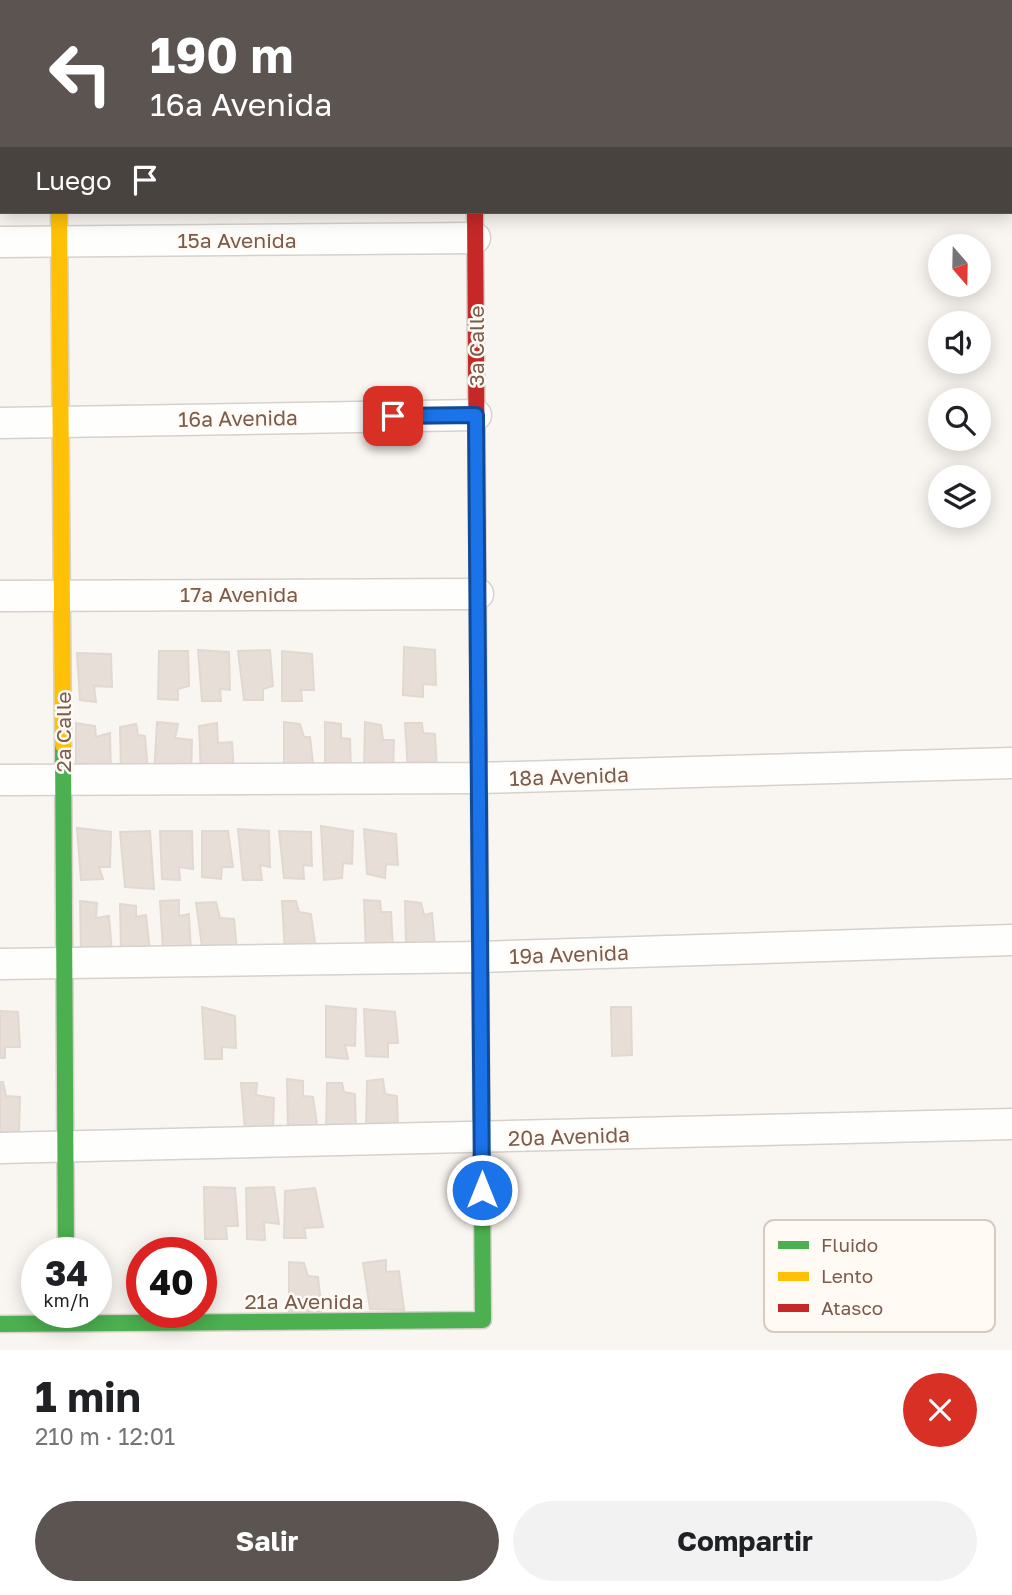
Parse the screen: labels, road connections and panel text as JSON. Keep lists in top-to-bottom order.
{
  "streets": {
    "street": [
      "15a Avenida",
      "3a Calle",
      "16a Avenida",
      "17a Avenida",
      "2a Calle",
      "18a Avenida",
      "19a Avenida",
      "20a Avenida",
      "21a Avenida"
    ]
  },
  "crossings": [
    ["15a Avenida", "3a Calle"],
    ["15a Avenida", "2a Calle"],
    ["3a Calle", "16a Avenida"],
    ["3a Calle", "17a Avenida"],
    ["3a Calle", "18a Avenida"],
    ["3a Calle", "19a Avenida"],
    ["3a Calle", "20a Avenida"],
    ["3a Calle", "21a Avenida"],
    ["16a Avenida", "2a Calle"],
    ["17a Avenida", "2a Calle"],
    ["2a Calle", "18a Avenida"],
    ["2a Calle", "19a Avenida"],
    ["2a Calle", "20a Avenida"]
  ],
  "legend": ["Fluido", "Lento", "Atasco"],
  "north": "bottom",
  "page": {
    "turn": ["190 m", "16a Avenida"],
    "then": "Luego",
    "speed": "34 km/h",
    "limit": "40",
    "heading": ["1 min", "210 m · 12:01"],
    "buttons": ["Salir", "Compartir"]
  }
}
